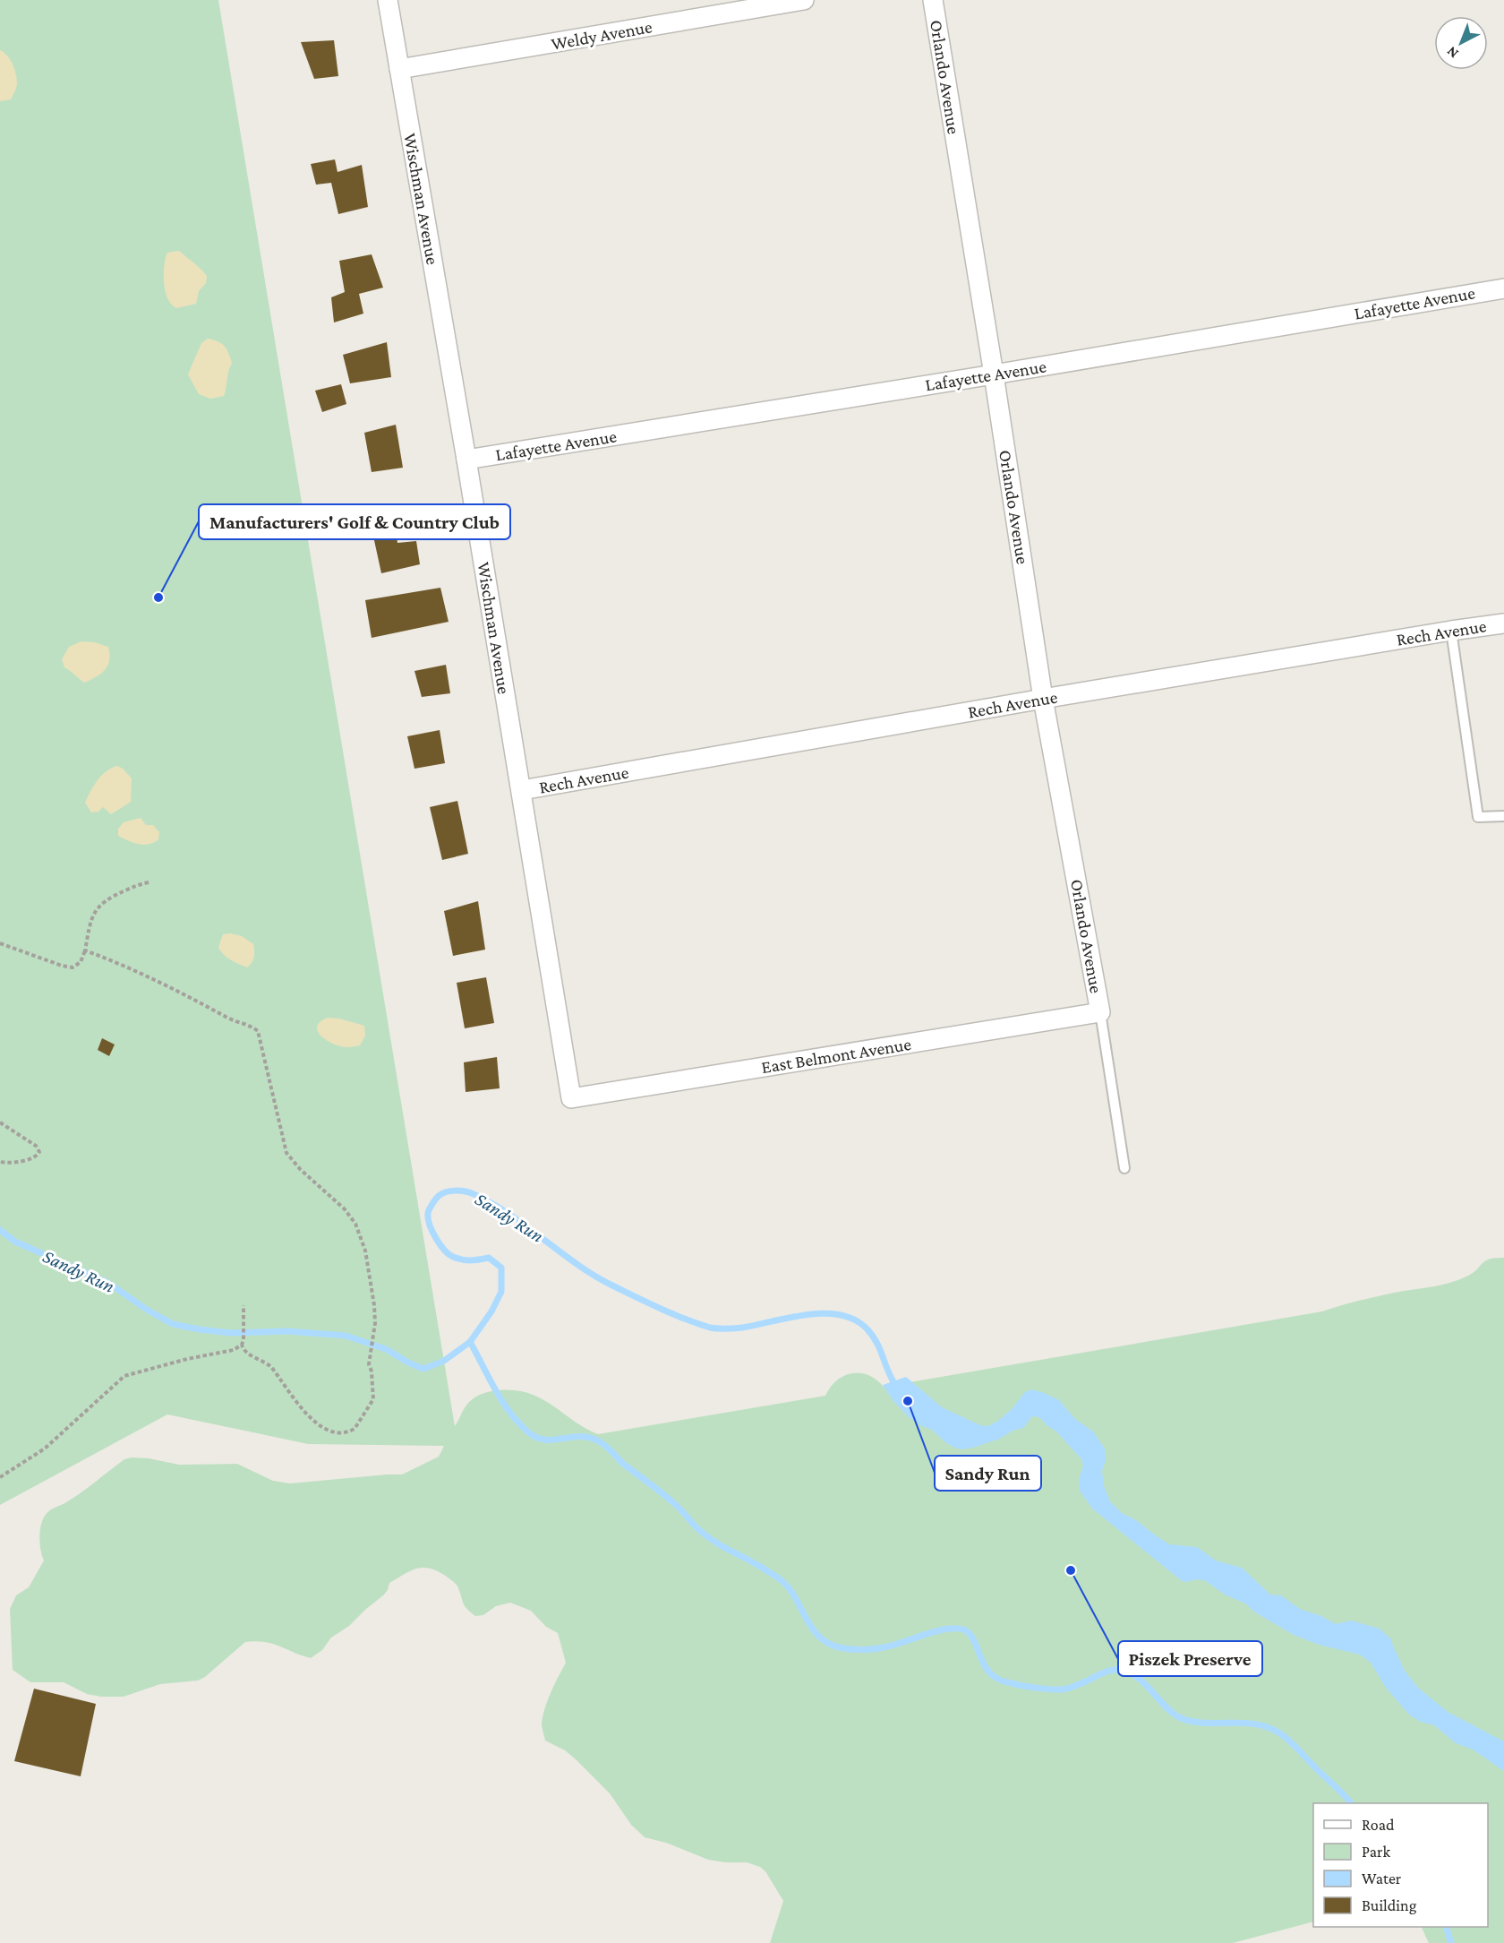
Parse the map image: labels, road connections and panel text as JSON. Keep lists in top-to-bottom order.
{
  "streets": {
    "street": [
      "Weldy Avenue",
      "Orlando Avenue",
      "Wischman Avenue",
      "Lafayette Avenue",
      "Rech Avenue",
      "East Belmont Avenue"
    ]
  },
  "crossings": [
    ["Weldy Avenue", "Wischman Avenue"],
    ["Orlando Avenue", "Lafayette Avenue"],
    ["Orlando Avenue", "Rech Avenue"],
    ["Orlando Avenue", "East Belmont Avenue"],
    ["Wischman Avenue", "Lafayette Avenue"],
    ["Wischman Avenue", "Rech Avenue"],
    ["Wischman Avenue", "East Belmont Avenue"]
  ],
  "water": ["Sandy Run"],
  "places": ["Manufacturers' Golf & Country Club", "Sandy Run", "Piszek Preserve"],
  "legend": [
    "Road",
    "Park",
    "Water",
    "Building"
  ],
  "north": "bottom left"
}
